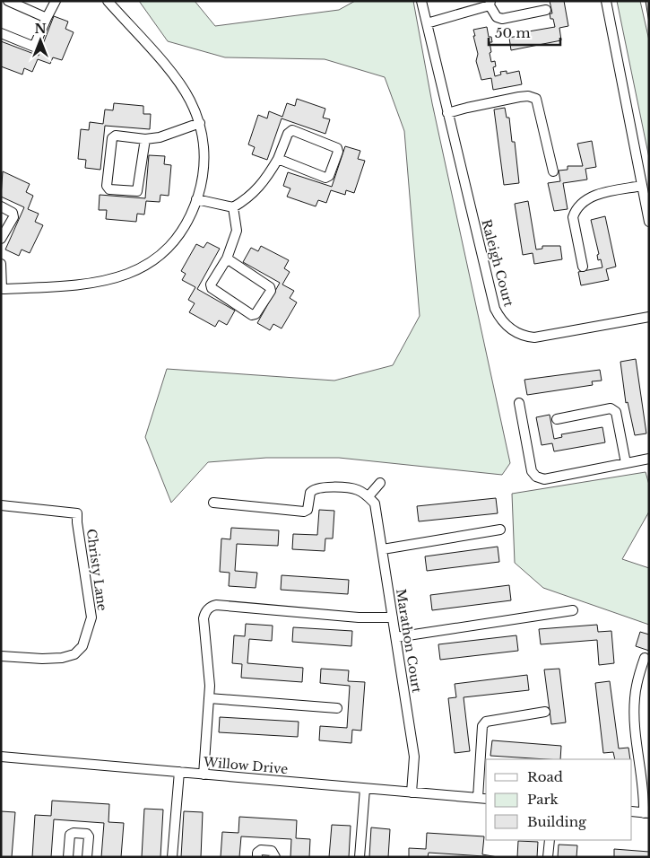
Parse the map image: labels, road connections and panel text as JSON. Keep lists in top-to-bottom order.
{
  "streets": {
    "street": [
      "Raleigh Court",
      "Christy Lane",
      "Marathon Court",
      "Willow Drive"
    ]
  },
  "crossings": [
    ["Marathon Court", "Willow Drive"]
  ],
  "legend": ["Road", "Park", "Building"],
  "scale_bar": "50 m",
  "north": "top"
}
